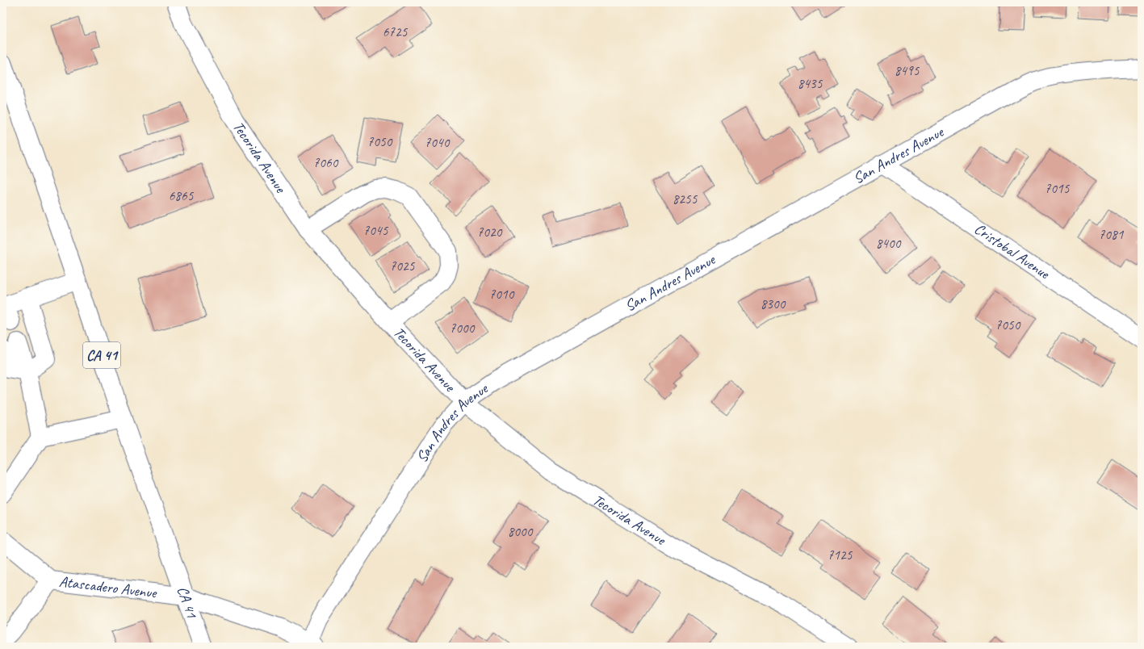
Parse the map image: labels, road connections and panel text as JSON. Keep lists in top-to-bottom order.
{
  "streets": {
    "street": [
      "San Andres Avenue",
      "Tecorida Avenue",
      "Cristobal Avenue",
      "CA 41",
      "Atascadero Avenue"
    ]
  },
  "crossings": [
    ["San Andres Avenue", "Tecorida Avenue"],
    ["San Andres Avenue", "Cristobal Avenue"],
    ["San Andres Avenue", "Atascadero Avenue"],
    ["CA 41", "Atascadero Avenue"]
  ],
  "house_numbers": [
    "6725",
    "8495",
    "8435",
    "7050",
    "7040",
    "7060",
    "7015",
    "6865",
    "8255",
    "7045",
    "7020",
    "7081",
    "8400",
    "7025",
    "7010",
    "8300",
    "7050",
    "7000",
    "8000",
    "7125"
  ]
}
